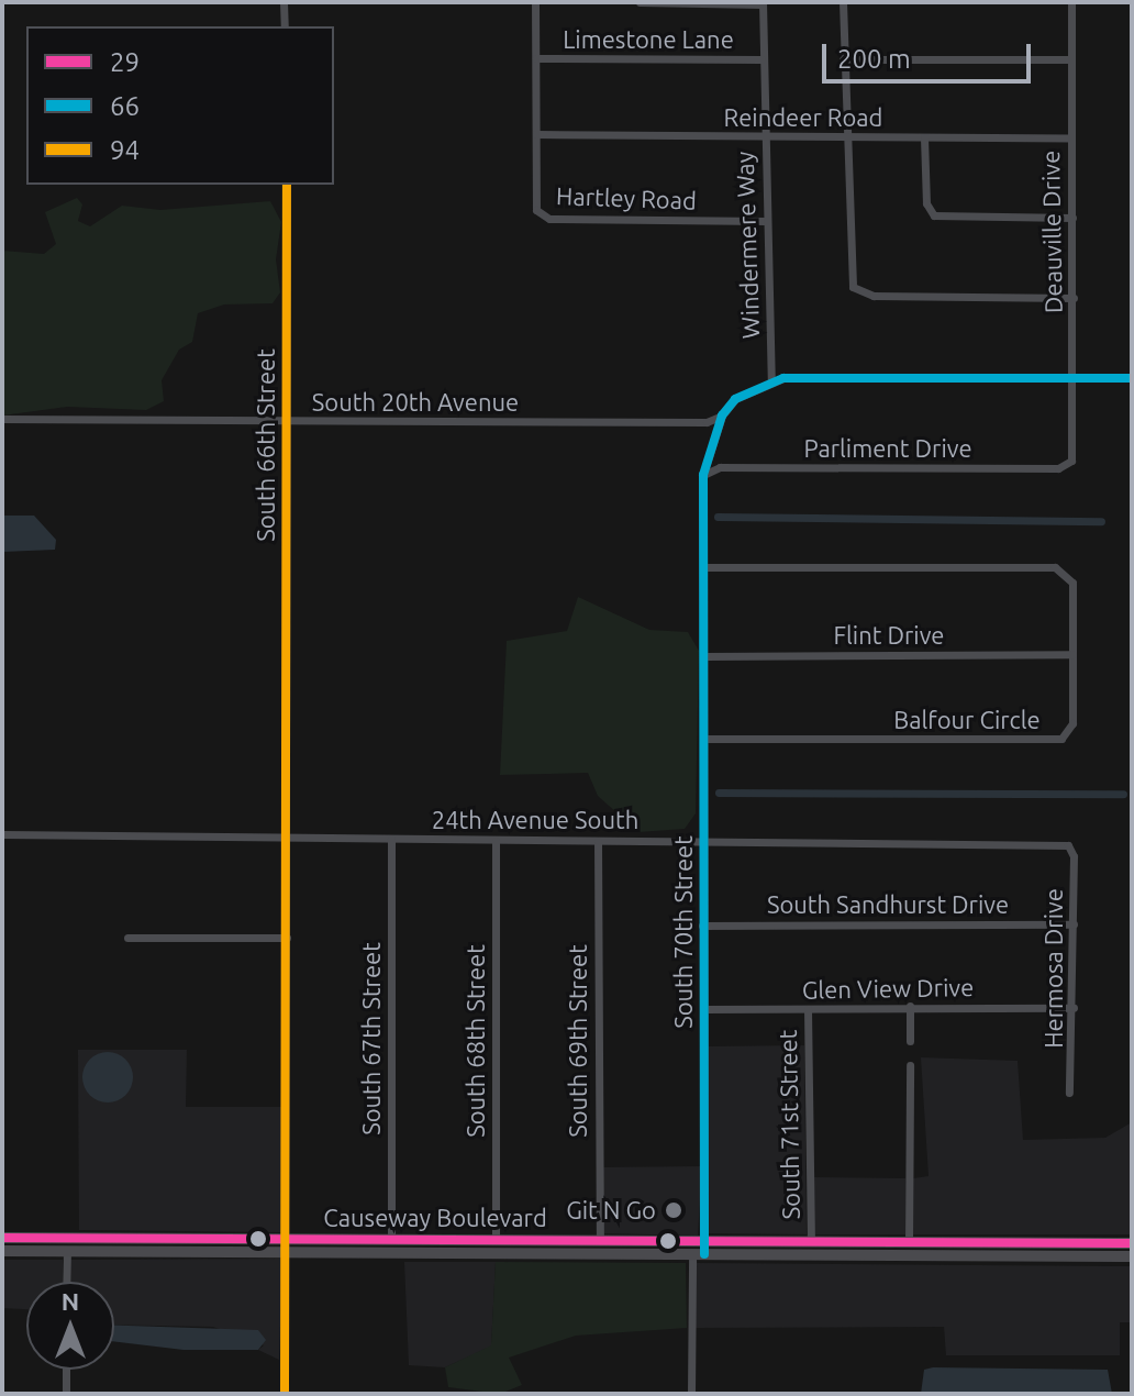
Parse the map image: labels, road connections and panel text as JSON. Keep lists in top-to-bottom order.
{
  "streets": {
    "main road": ["Causeway Boulevard"],
    "street": [
      "Limestone Lane",
      "Reindeer Road",
      "Hartley Road",
      "Deauville Drive",
      "Windermere Way",
      "South 20th Avenue",
      "South 66th Street",
      "Parliment Drive",
      "Flint Drive",
      "Balfour Circle",
      "24th Avenue South",
      "South Sandhurst Drive",
      "South 70th Street",
      "Hermosa Drive",
      "Glen View Drive",
      "South 67th Street",
      "South 68th Street",
      "South 69th Street",
      "South 71st Street"
    ]
  },
  "crossings": [
    ["Limestone Lane", "Hartley Road"],
    ["Limestone Lane", "Windermere Way"],
    ["Reindeer Road", "Hartley Road"],
    ["Reindeer Road", "Deauville Drive"],
    ["Reindeer Road", "Windermere Way"],
    ["Hartley Road", "Windermere Way"],
    ["Deauville Drive", "Parliment Drive"],
    ["South 20th Avenue", "South 66th Street"],
    ["South 20th Avenue", "South 70th Street"],
    ["South 66th Street", "24th Avenue South"],
    ["South 66th Street", "Causeway Boulevard"],
    ["Parliment Drive", "South 70th Street"],
    ["Flint Drive", "Balfour Circle"],
    ["Flint Drive", "South 70th Street"],
    ["Balfour Circle", "South 70th Street"],
    ["24th Avenue South", "South 70th Street"],
    ["24th Avenue South", "Hermosa Drive"],
    ["24th Avenue South", "South 67th Street"],
    ["24th Avenue South", "South 68th Street"],
    ["24th Avenue South", "South 69th Street"],
    ["South Sandhurst Drive", "South 70th Street"],
    ["South Sandhurst Drive", "Hermosa Drive"],
    ["South 70th Street", "Glen View Drive"],
    ["South 70th Street", "Causeway Boulevard"],
    ["Hermosa Drive", "Glen View Drive"],
    ["Glen View Drive", "South 71st Street"],
    ["South 67th Street", "Causeway Boulevard"],
    ["South 68th Street", "Causeway Boulevard"],
    ["South 69th Street", "Causeway Boulevard"],
    ["South 71st Street", "Causeway Boulevard"]
  ],
  "places": ["Git N Go"],
  "lines": ["transit line 94", "transit line 66", "transit line 29"],
  "legend": ["29", "66", "94"],
  "scale_bar": "200 m",
  "north": "top"
}
